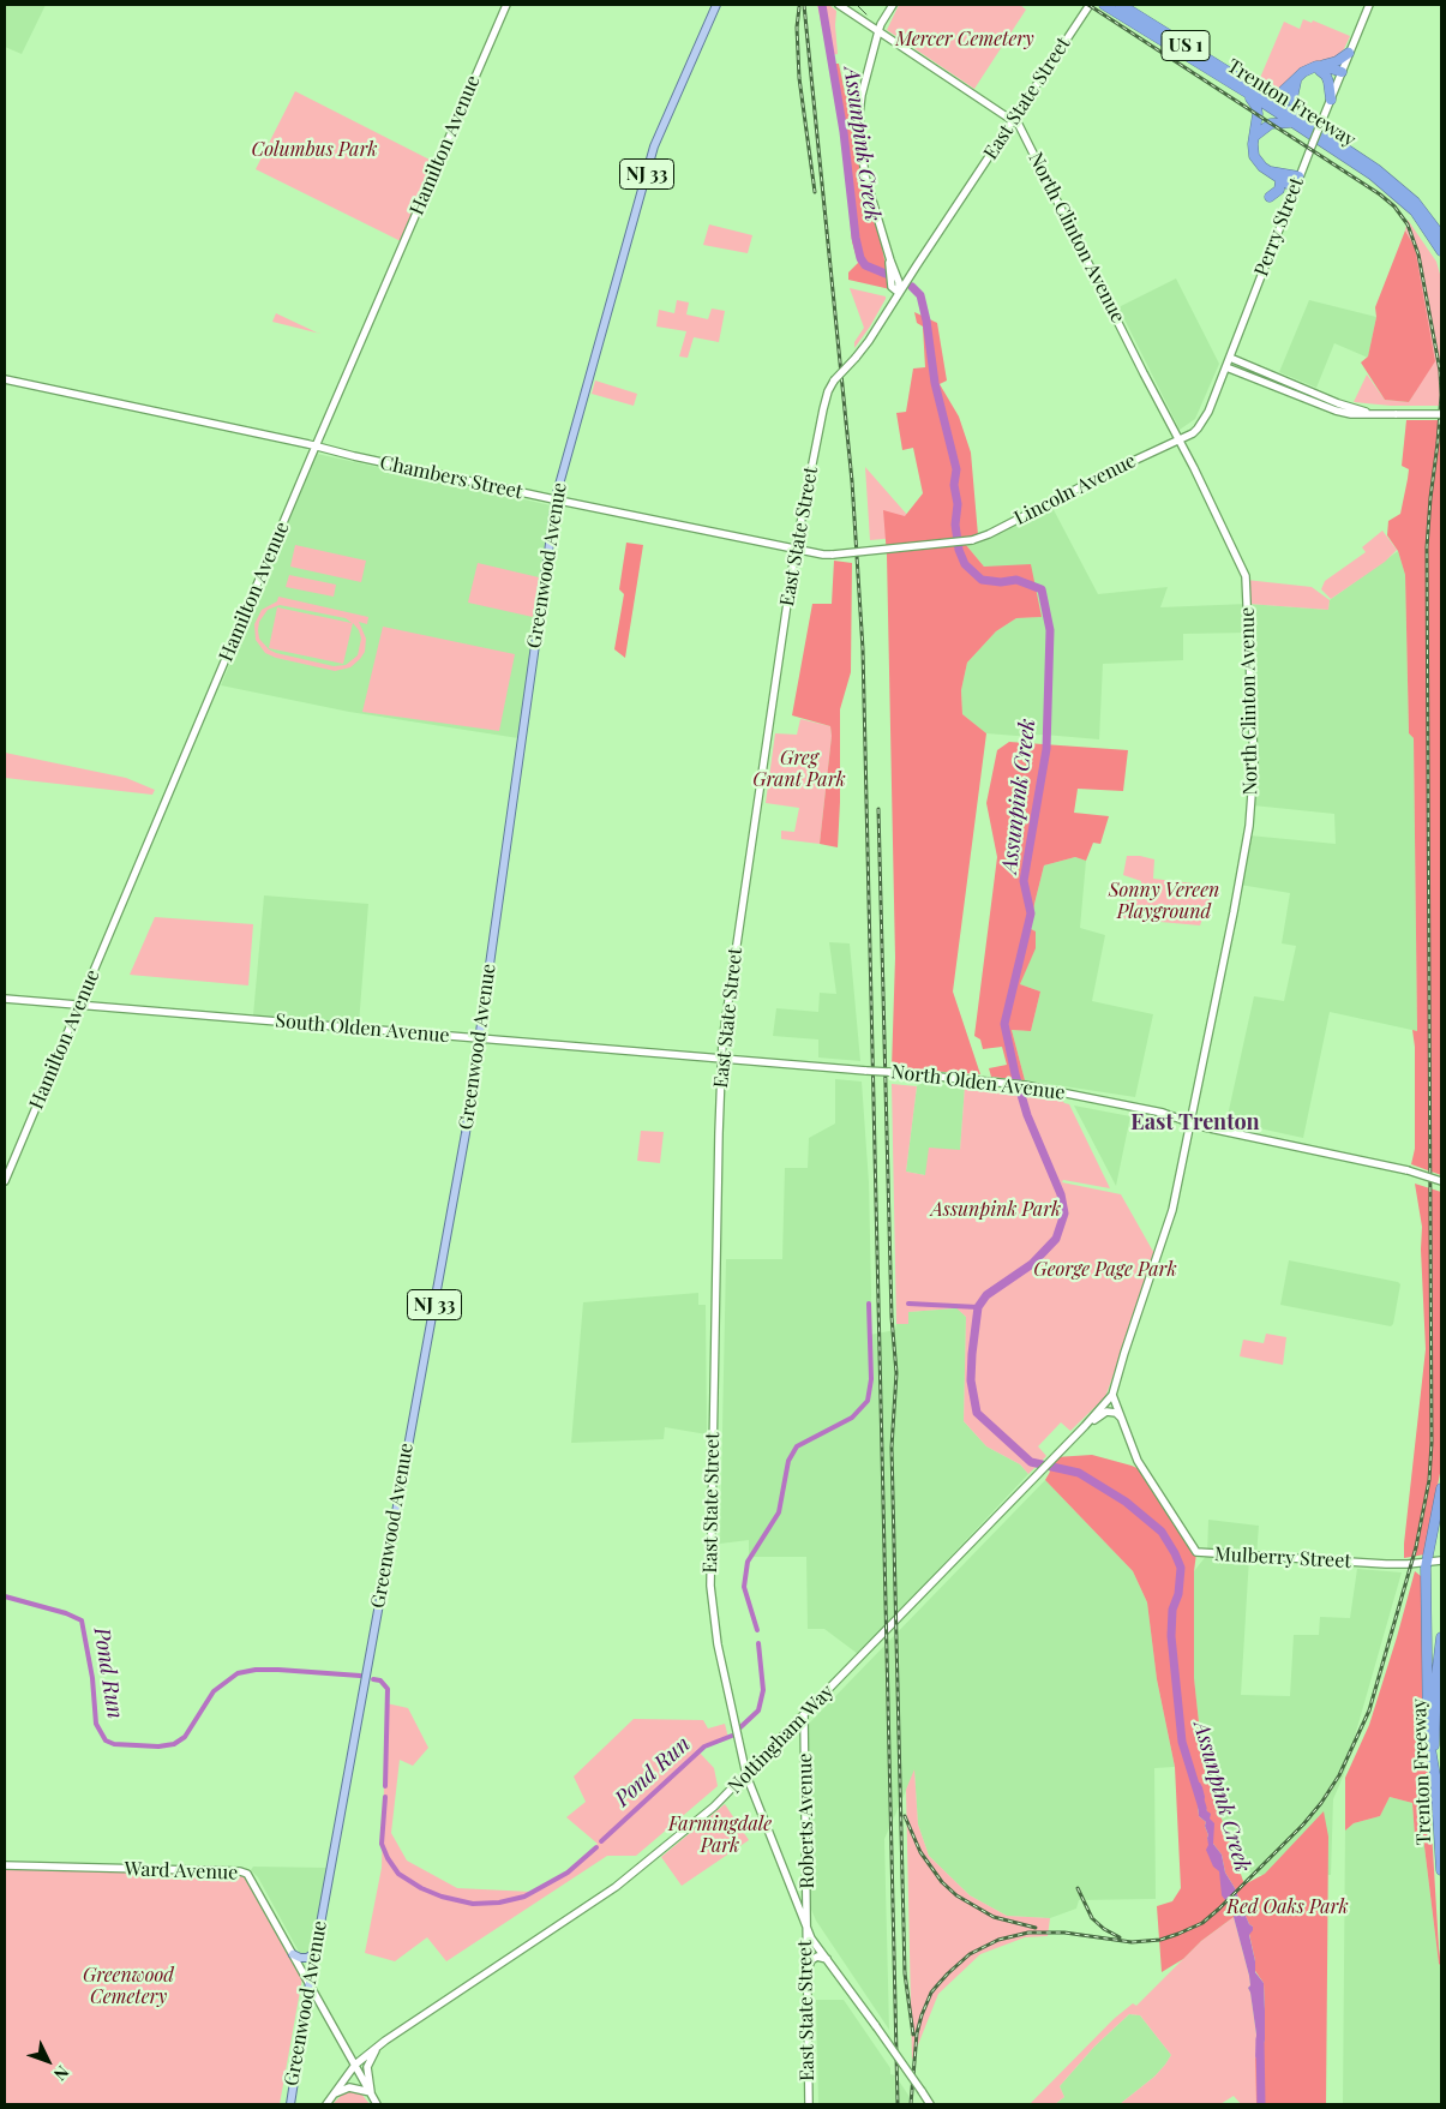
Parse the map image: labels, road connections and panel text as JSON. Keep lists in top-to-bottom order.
{
  "streets": {
    "highway": ["US 1", "Trenton Freeway"],
    "main road": ["NJ 33", "Greenwood Avenue"],
    "street": [
      "East State Street",
      "Hamilton Avenue",
      "Perry Street",
      "North Clinton Avenue",
      "Chambers Street",
      "Lincoln Avenue",
      "South Olden Avenue",
      "North Olden Avenue",
      "Mulberry Street",
      "Nottingham Way",
      "Roberts Avenue",
      "Ward Avenue"
    ]
  },
  "crossings": [
    ["East State Street", "North Clinton Avenue"],
    ["East State Street", "Chambers Street"],
    ["East State Street", "South Olden Avenue"],
    ["East State Street", "North Olden Avenue"],
    ["East State Street", "Nottingham Way"],
    ["East State Street", "Roberts Avenue"],
    ["Hamilton Avenue", "Chambers Street"],
    ["Hamilton Avenue", "South Olden Avenue"],
    ["Perry Street", "North Clinton Avenue"],
    ["Perry Street", "Lincoln Avenue"],
    ["North Clinton Avenue", "Lincoln Avenue"],
    ["North Clinton Avenue", "North Olden Avenue"],
    ["North Clinton Avenue", "Mulberry Street"],
    ["North Clinton Avenue", "Nottingham Way"],
    ["Chambers Street", "Lincoln Avenue"],
    ["Chambers Street", "Greenwood Avenue"],
    ["Greenwood Avenue", "South Olden Avenue"],
    ["Greenwood Avenue", "Ward Avenue"],
    ["South Olden Avenue", "North Olden Avenue"],
    ["Mulberry Street", "Nottingham Way"],
    ["Nottingham Way", "Roberts Avenue"],
    ["Nottingham Way", "Ward Avenue"]
  ],
  "districts": ["East Trenton"],
  "water": ["Assunpink Creek", "Pond Run"],
  "parks": [
    "Mercer Cemetery",
    "Columbus Park",
    "Greg Grant Park",
    "Sonny Vereen Playground",
    "Assunpink Park",
    "George Page Park",
    "Farmingdale Park",
    "Red Oaks Park",
    "Greenwood Cemetery"
  ],
  "north": "bottom right"
}
